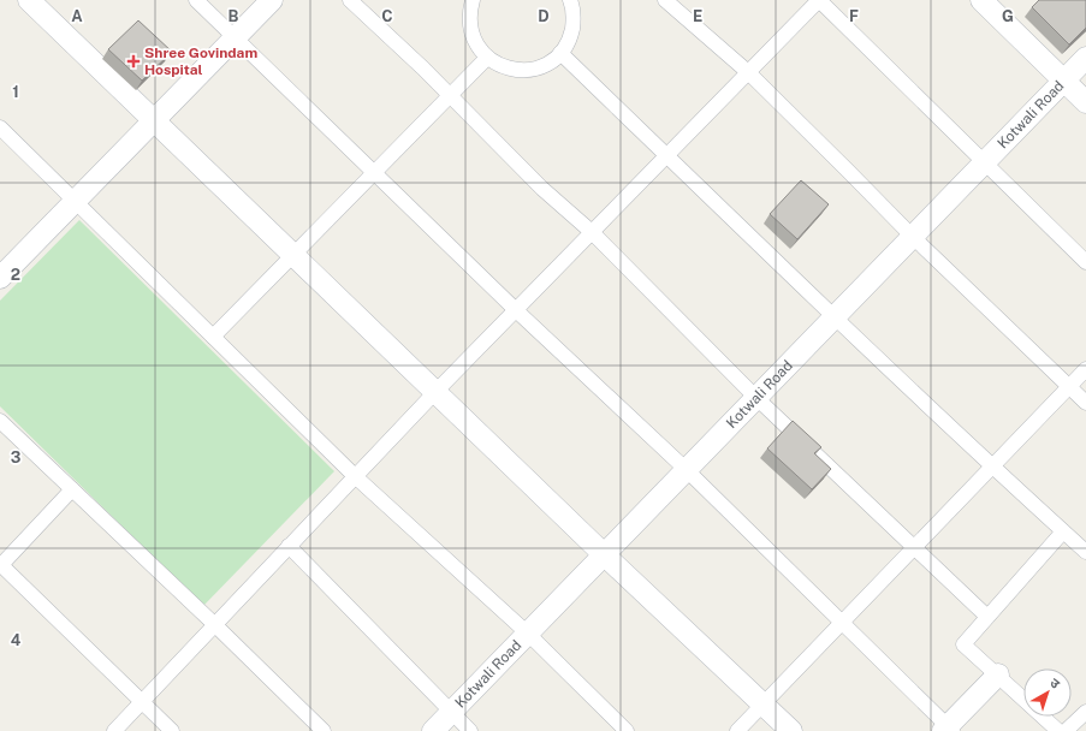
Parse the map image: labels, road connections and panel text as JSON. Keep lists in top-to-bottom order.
{
  "streets": {
    "street": ["Kotwali Road"]
  },
  "places": {
    "health": ["Shree Govindam Hospital"]
  },
  "north": "top right",
  "grid": {
    "columns": [
      "A",
      "B",
      "C",
      "D",
      "E",
      "F",
      "G"
    ],
    "rows": [
      "1",
      "2",
      "3",
      "4"
    ]
  }
}
